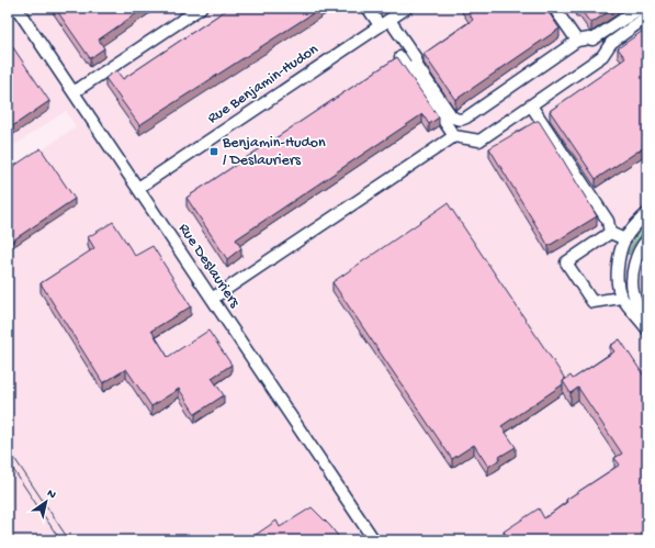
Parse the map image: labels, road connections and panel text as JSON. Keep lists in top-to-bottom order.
{
  "streets": {
    "street": ["Rue Benjamin-Hudon", "Rue Deslauriers"]
  },
  "crossings": [
    ["Rue Benjamin-Hudon", "Rue Deslauriers"]
  ],
  "places": {
    "transit": ["Benjamin-Hudon / Deslauriers"]
  },
  "north": "top right"
}
